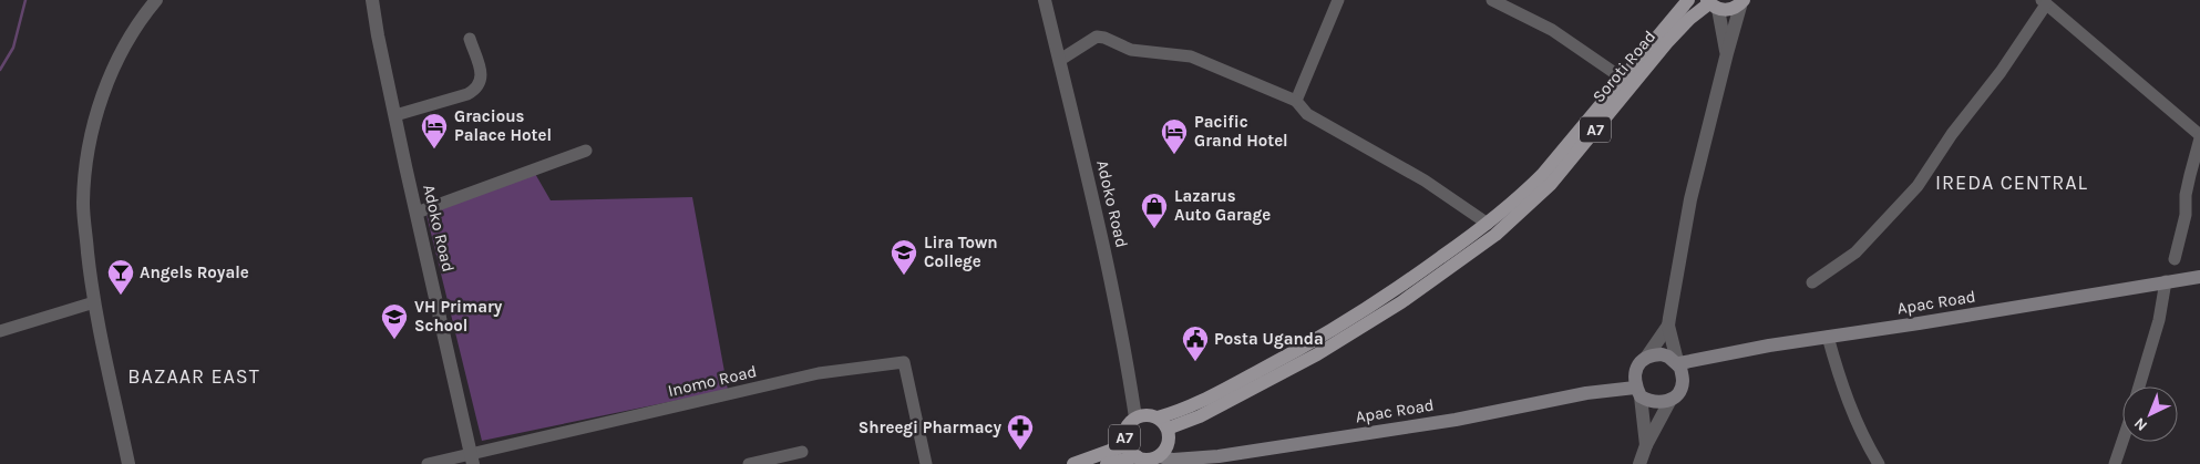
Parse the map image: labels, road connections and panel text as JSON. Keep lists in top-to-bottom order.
{
  "streets": {
    "main road": ["Soroti Road", "A7", "Apac Road"],
    "street": ["Adoko Road", "Inomo Road"]
  },
  "crossings": [
    ["Soroti Road", "A7"],
    ["A7", "Adoko Road"],
    ["A7", "Apac Road"],
    ["Adoko Road", "Apac Road"],
    ["Adoko Road", "Inomo Road"]
  ],
  "districts": ["IREDA CENTRAL", "BAZAAR EAST"],
  "places": {
    "hotel": ["Gracious Palace Hotel", "Pacific Grand Hotel"],
    "shop": ["Lazarus Auto Garage"],
    "school or university": ["Lira Town College", "VH Primary School"],
    "bar": ["Angels Royale"],
    "public building": ["Posta Uganda"],
    "pharmacy": ["Shreegi Pharmacy"]
  },
  "north": "bottom left"
}
